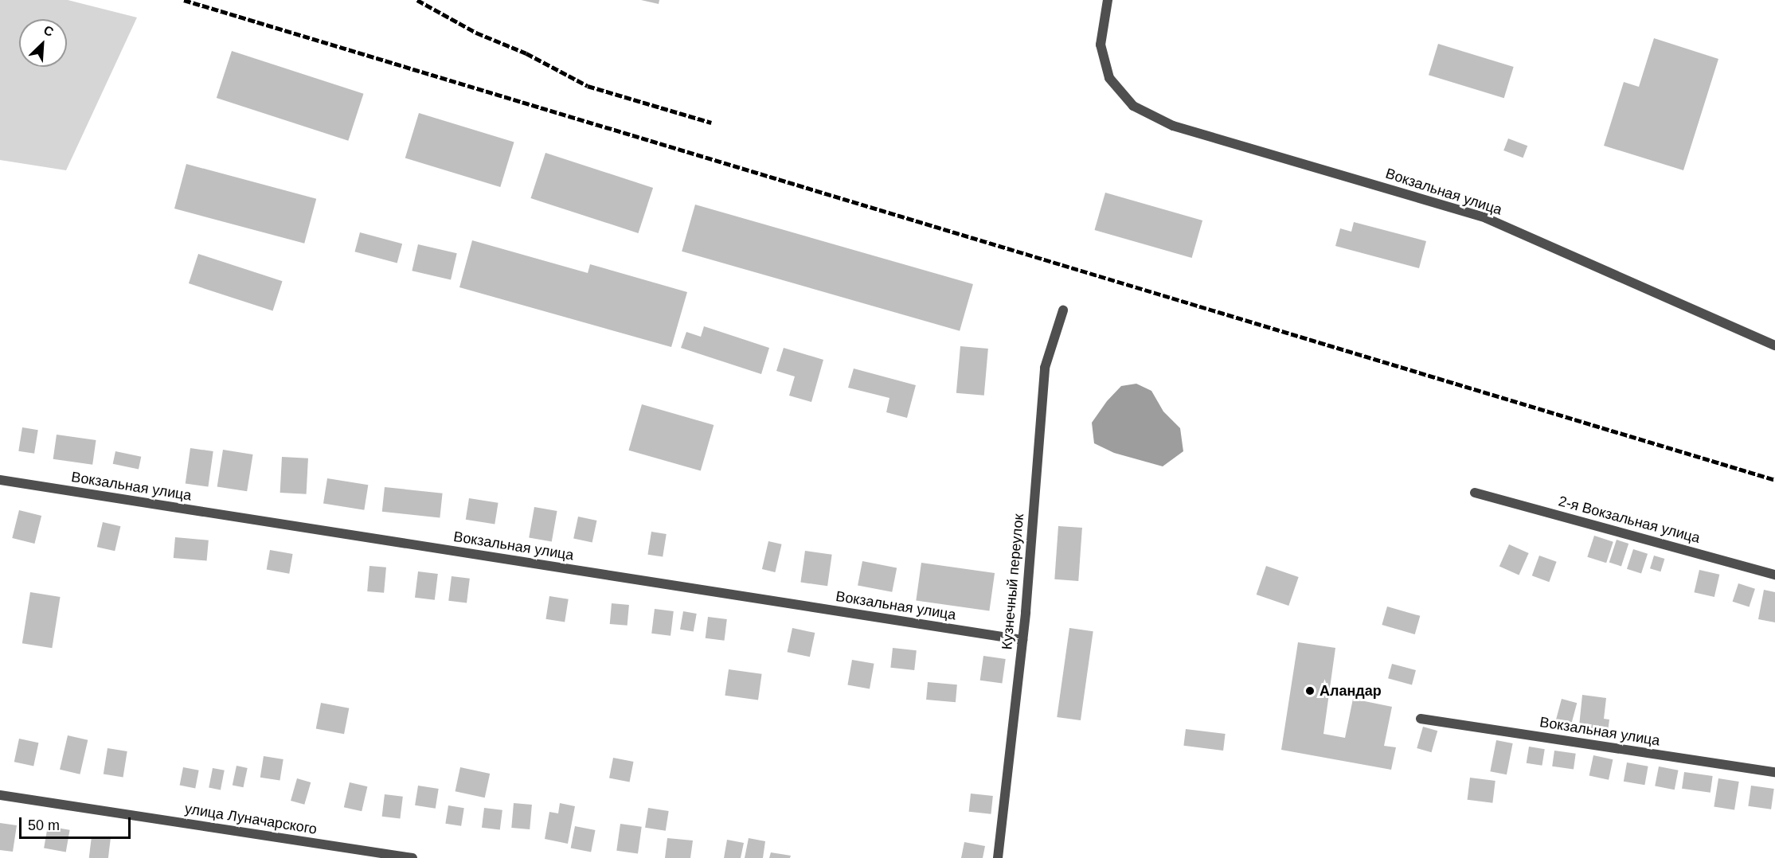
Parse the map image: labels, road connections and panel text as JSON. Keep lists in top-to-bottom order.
{
  "streets": {
    "street": [
      "Вокзальная улица",
      "2-я Вокзальная улица",
      "Кузнечный переулок",
      "улица Луначарского"
    ]
  },
  "crossings": [
    ["Вокзальная улица", "Кузнечный переулок"]
  ],
  "places": ["Аландар"],
  "scale_bar": "50 m",
  "north": "top right"
}
